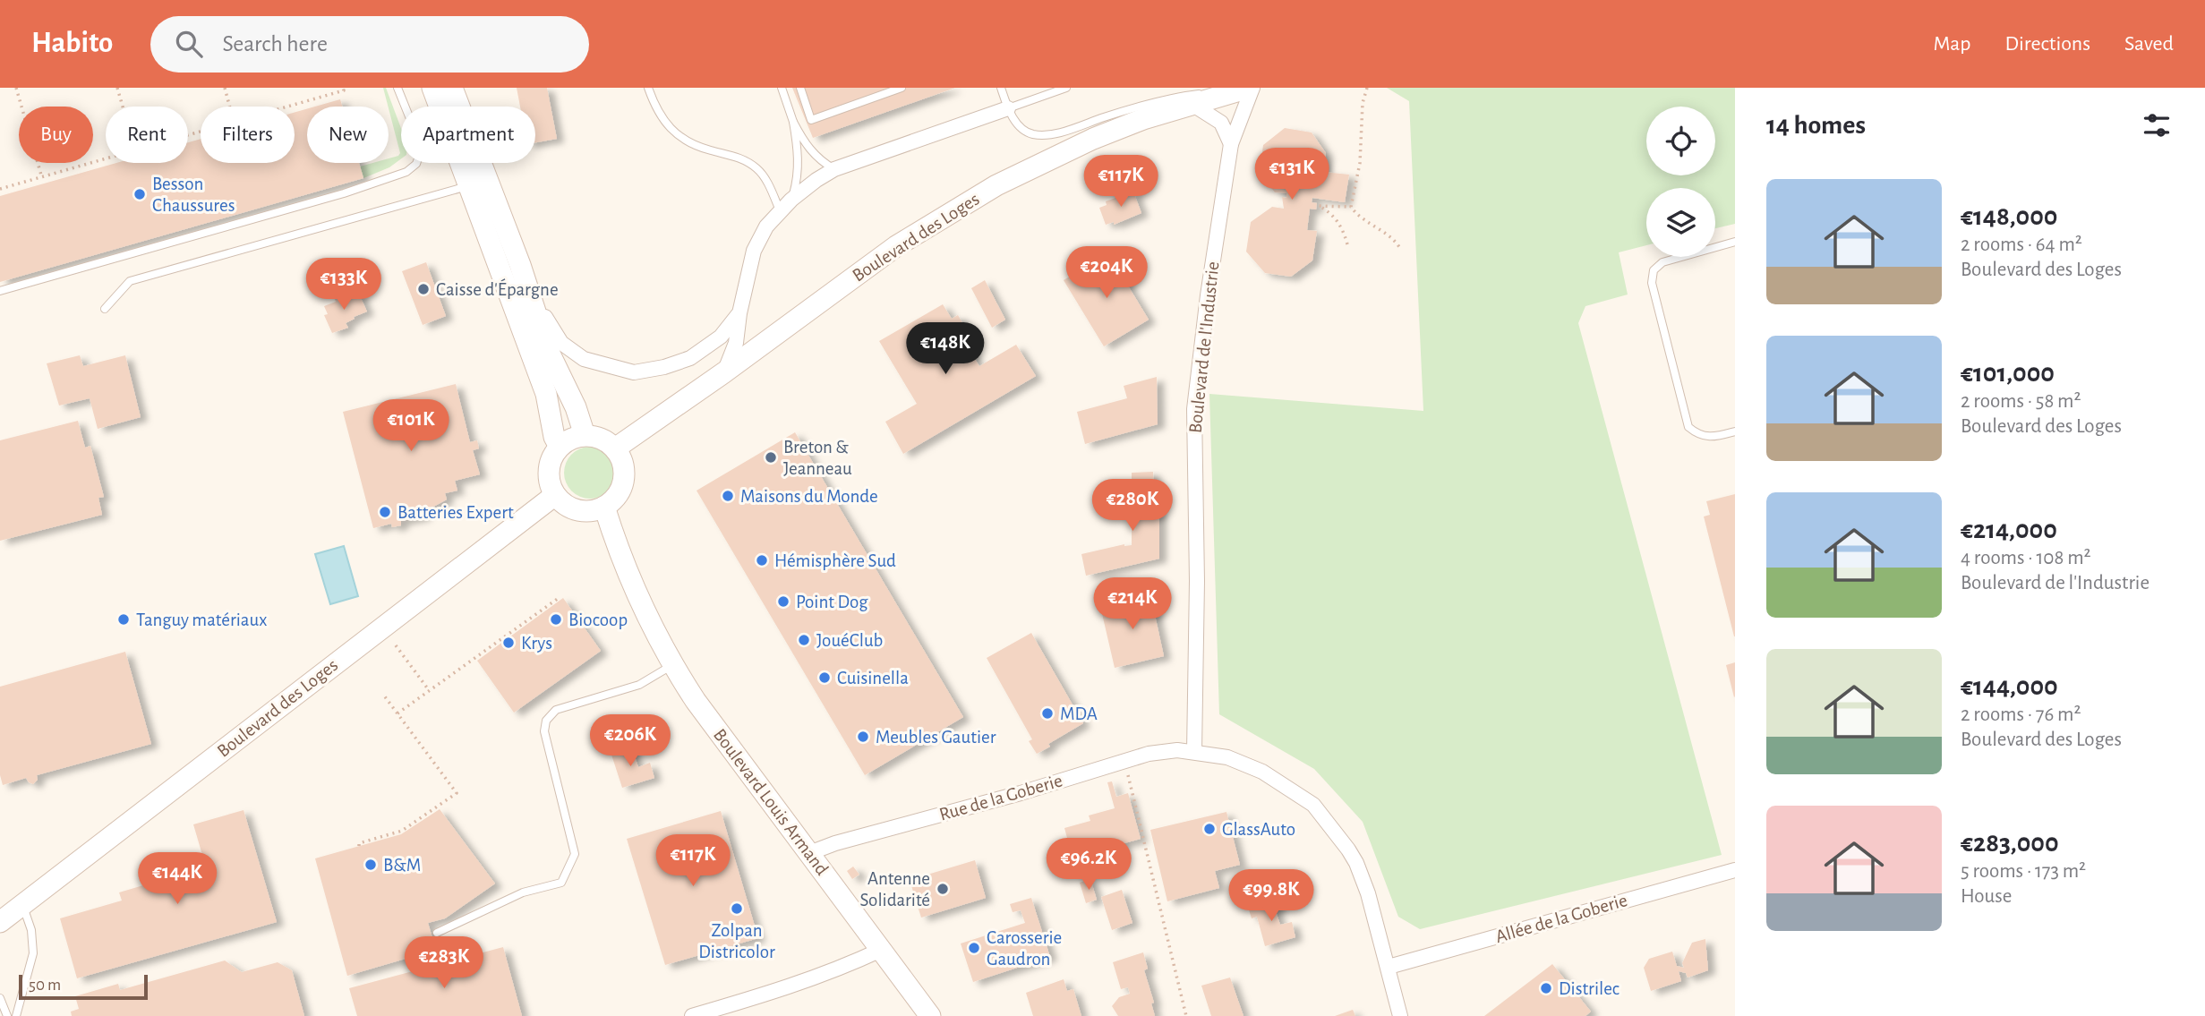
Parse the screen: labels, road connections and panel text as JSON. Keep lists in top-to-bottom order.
{
  "streets": {
    "main road": ["Boulevard des Loges", "Boulevard Louis Armand"],
    "street": ["Boulevard de l'Industrie", "Rue de la Goberie", "Allée de la Goberie"]
  },
  "crossings": [
    ["Boulevard des Loges", "Boulevard de l'Industrie"],
    ["Boulevard des Loges", "Boulevard Louis Armand"],
    ["Boulevard de l'Industrie", "Rue de la Goberie"],
    ["Rue de la Goberie", "Boulevard Louis Armand"]
  ],
  "places": [
    "Besson Chaussures",
    "Caisse d'Épargne",
    "Breton & Jeanneau",
    "Maisons du Monde",
    "Batteries Expert",
    "Hémisphère Sud",
    "Point Dog",
    "Tanguy matériaux",
    "Biocoop",
    "JouéClub",
    "Krys",
    "Cuisinella",
    "MDA",
    "Meubles Gautier",
    "GlassAuto",
    "B&M",
    "Antenne Solidarité",
    "Zolpan Districolor",
    "Carosserie Gaudron",
    "Distrilec"
  ],
  "scale_bar": "50 m",
  "page": {
    "header": "Habito",
    "search": "Search here",
    "nav": ["Map", "Directions", "Saved"],
    "heading": "14 homes",
    "chip": [
      "Buy",
      "Rent",
      "Filters",
      "New",
      "Apartment"
    ],
    "price": [
      "€131K",
      "€117K",
      "€204K",
      "€133K",
      "€148K",
      "€101K",
      "€280K",
      "€214K",
      "€206K",
      "€117K",
      "€96.2K",
      "€144K",
      "€99.8K",
      "€283K"
    ],
    "list": [
      {
        "name": "€148,000",
        "note": "2 rooms · 64 m² · Boulevard des Loges"
      },
      {
        "name": "€101,000",
        "note": "2 rooms · 58 m² · Boulevard des Loges"
      },
      {
        "name": "€214,000",
        "note": "4 rooms · 108 m² · Boulevard de l'Industrie"
      },
      {
        "name": "€144,000",
        "note": "2 rooms · 76 m² · Boulevard des Loges"
      },
      {
        "name": "€283,000",
        "note": "5 rooms · 173 m² · House"
      }
    ],
    "scale": "50 m"
  }
}
